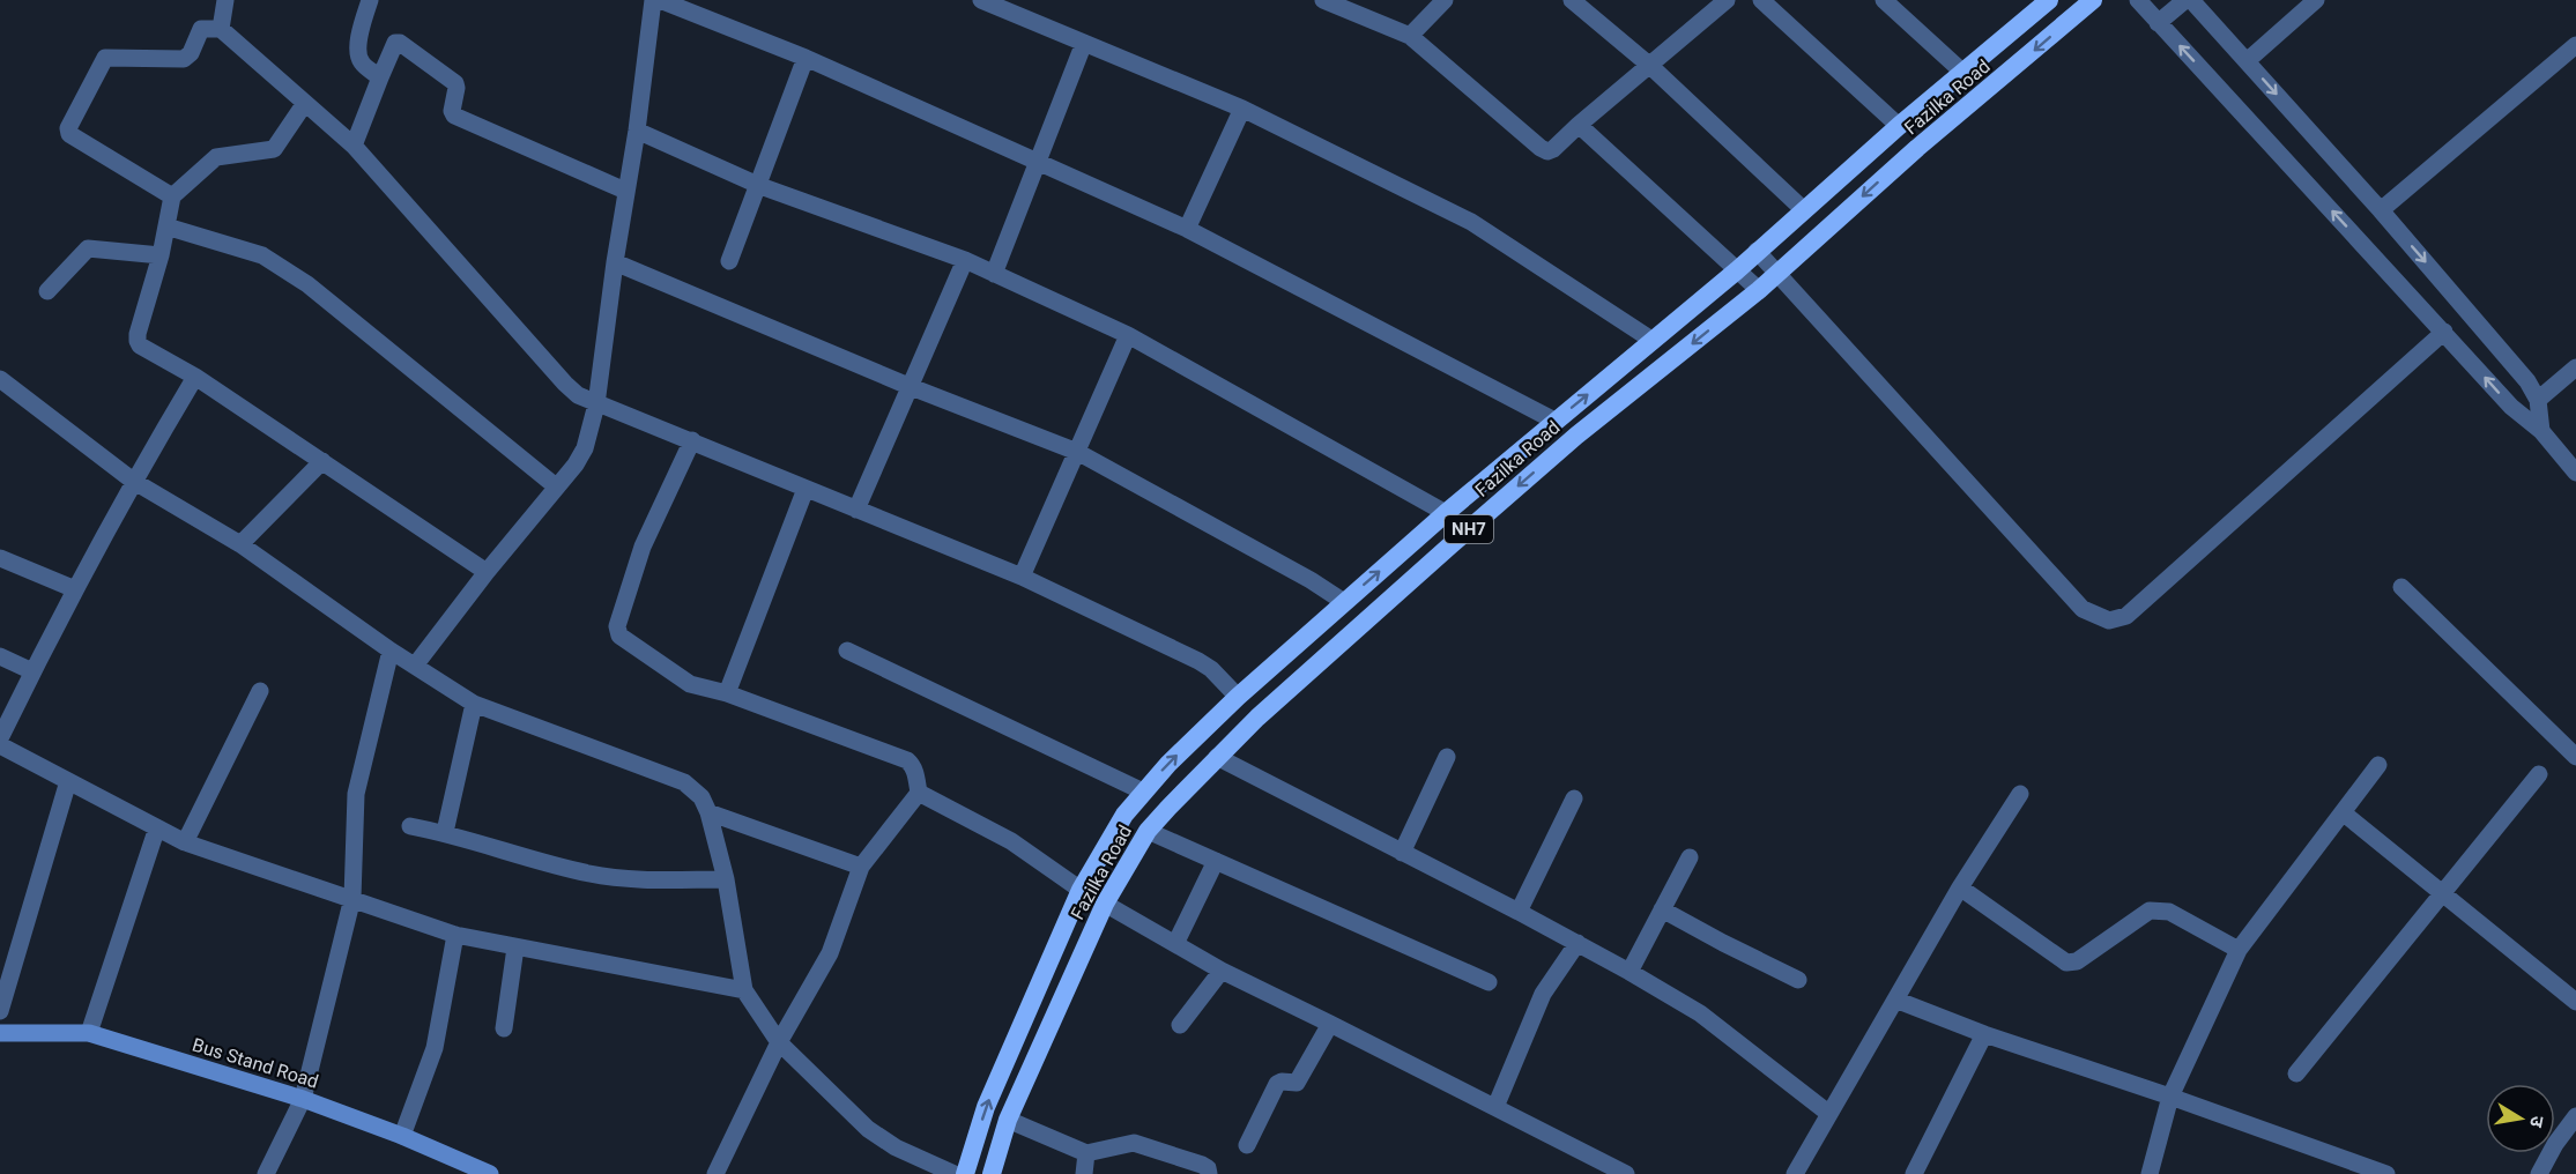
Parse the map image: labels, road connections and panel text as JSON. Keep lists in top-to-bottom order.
{
  "streets": {
    "highway": ["Fazilka Road", "NH7"],
    "main road": ["Bus Stand Road"]
  },
  "north": "right"
}
